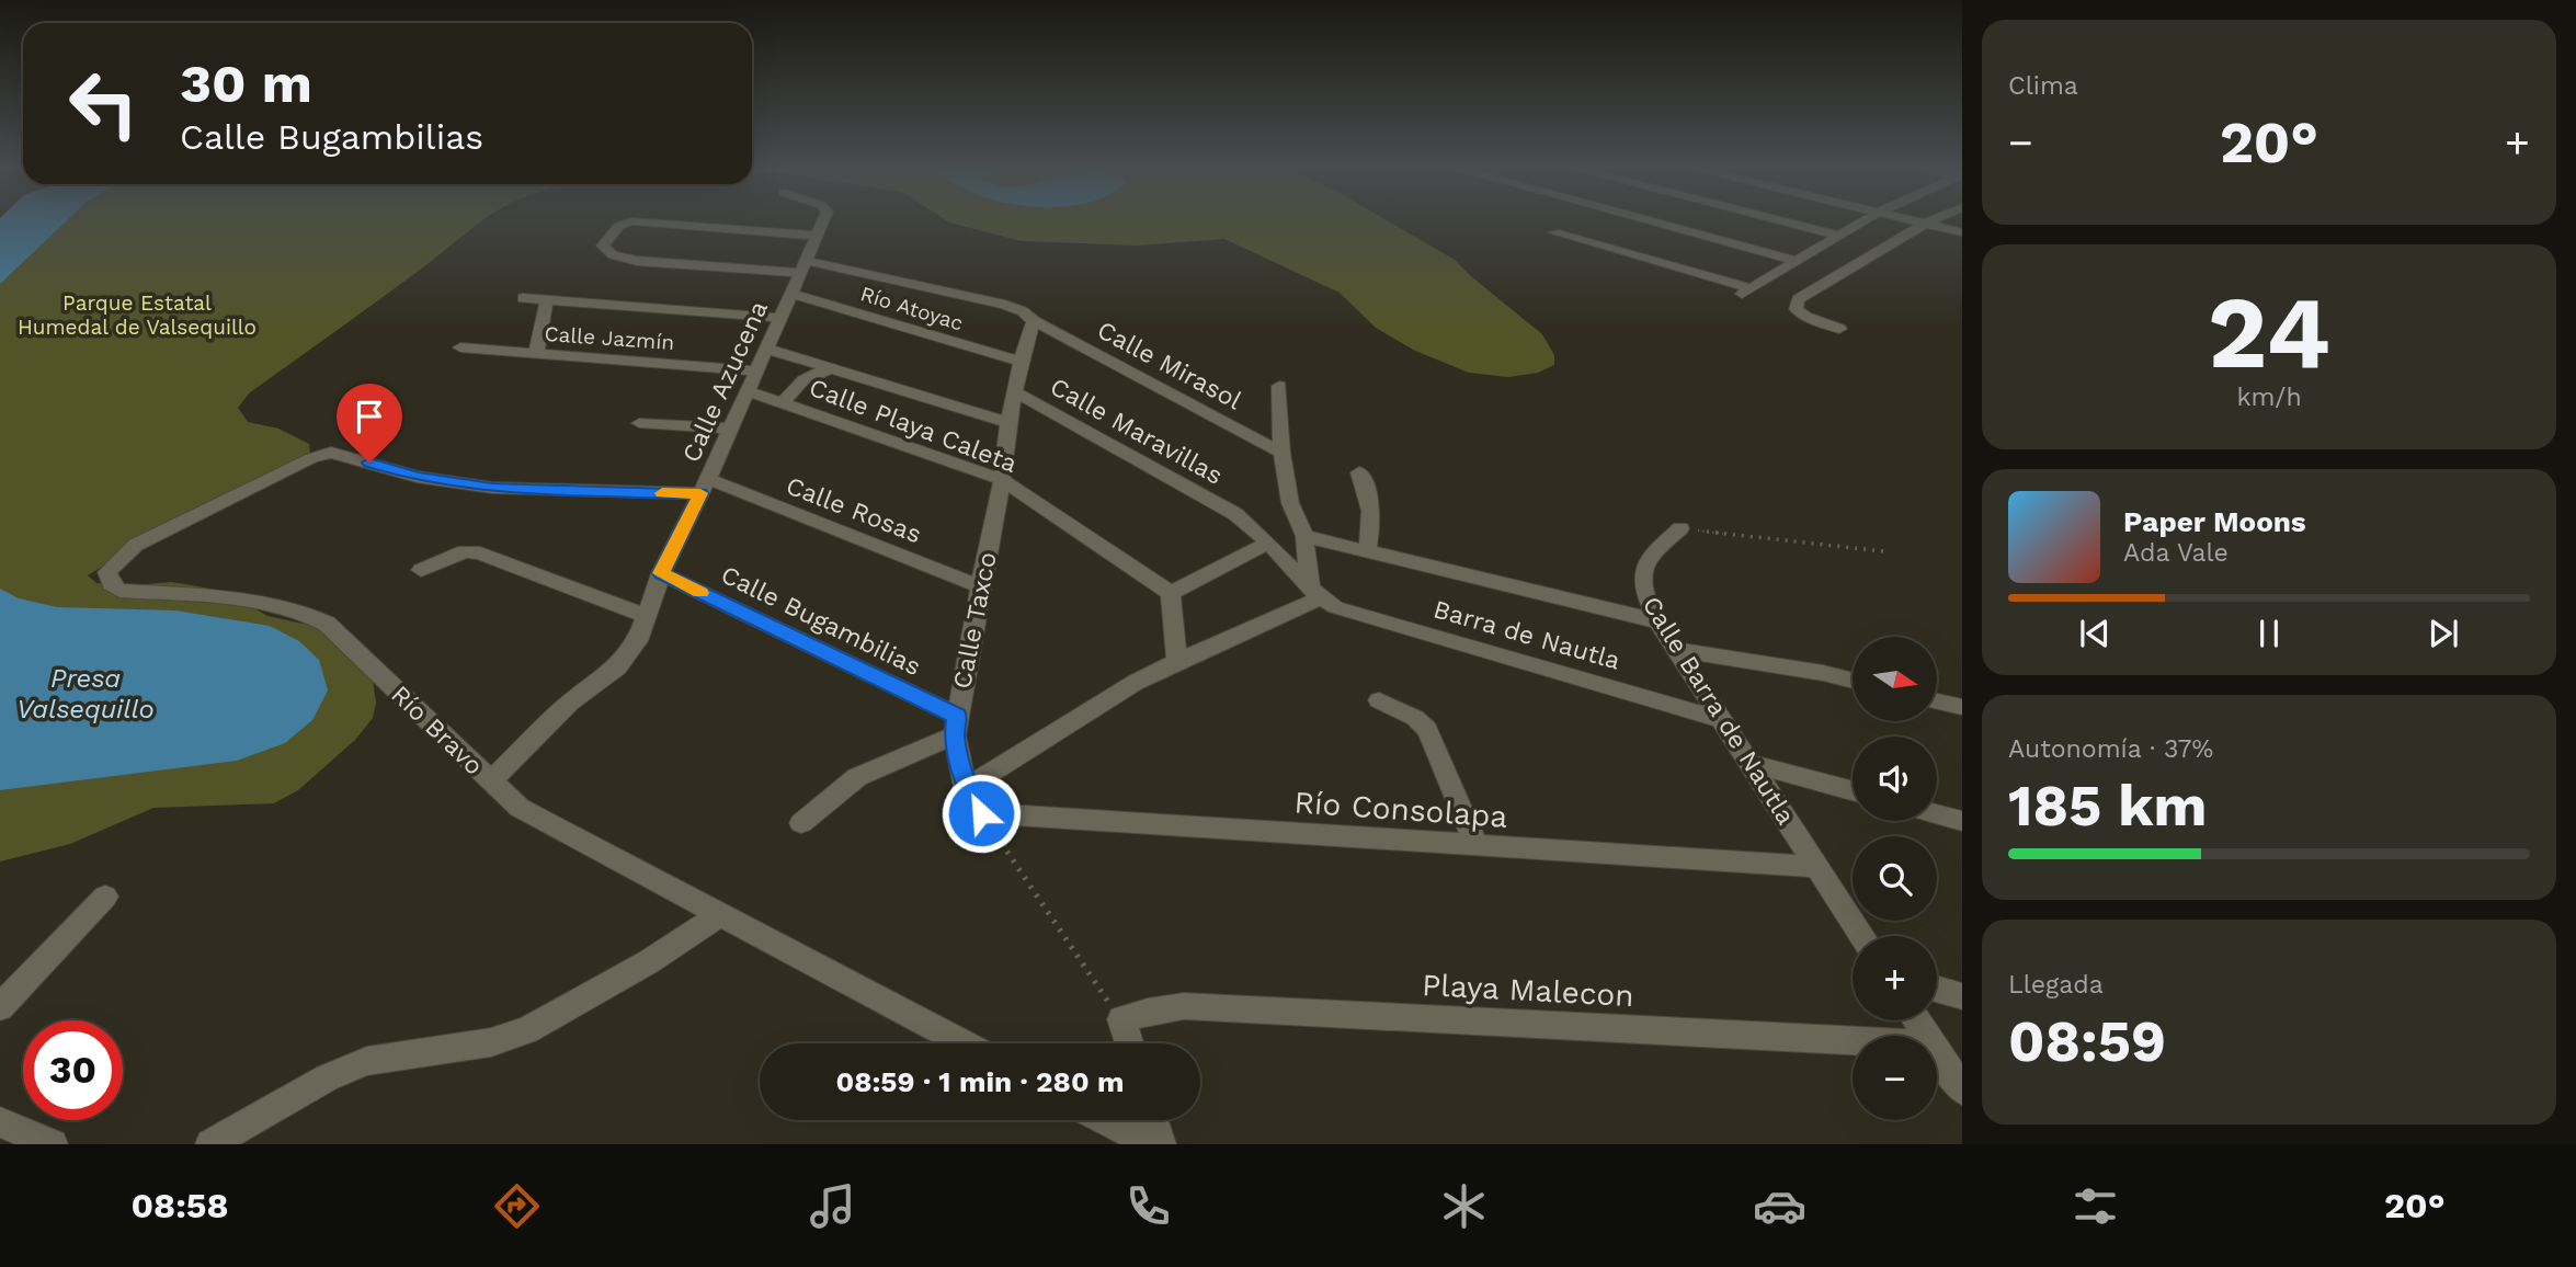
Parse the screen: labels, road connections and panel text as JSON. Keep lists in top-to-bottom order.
{
  "streets": {
    "street": [
      "Río Atoyac",
      "Calle Jazmín",
      "Calle Mirasol",
      "Calle Azucena",
      "Calle Playa Caleta",
      "Calle Maravillas",
      "Calle Rosas",
      "Calle Bugambilias",
      "Calle Taxco",
      "Barra de Nautla",
      "Calle Barra de Nautla",
      "Río Bravo",
      "Río Consolapa",
      "Playa Malecon"
    ]
  },
  "crossings": [
    ["Río Atoyac", "Calle Azucena"],
    ["Río Atoyac", "Calle Taxco"],
    ["Calle Jazmín", "Calle Azucena"],
    ["Calle Mirasol", "Calle Azucena"],
    ["Calle Mirasol", "Calle Taxco"],
    ["Calle Azucena", "Calle Playa Caleta"],
    ["Calle Azucena", "Calle Rosas"],
    ["Calle Azucena", "Calle Bugambilias"],
    ["Calle Azucena", "Río Bravo"],
    ["Calle Playa Caleta", "Calle Taxco"],
    ["Calle Maravillas", "Calle Taxco"],
    ["Calle Maravillas", "Barra de Nautla"],
    ["Calle Rosas", "Calle Taxco"],
    ["Calle Rosas", "Río Bravo"],
    ["Calle Bugambilias", "Calle Taxco"],
    ["Calle Taxco", "Río Consolapa"],
    ["Barra de Nautla", "Calle Barra de Nautla"],
    ["Calle Barra de Nautla", "Río Consolapa"]
  ],
  "water": ["Presa Valsequillo"],
  "parks": ["Parque Estatal Humedal de Valsequillo"],
  "north": "right",
  "page": {
    "tile": [
      "Clima",
      ["24", "km/h"],
      ["Autonomía · 37%", "185 km"],
      ["Llegada", "08:59"]
    ],
    "turn": ["30 m", "Calle Bugambilias"],
    "heat": ["−", "20°", "+"],
    "song": ["Paper Moons", "Ada Vale"],
    "map_buttons": ["+", "−"],
    "limit": "30",
    "trip": "08:59 · 1 min · 280 m",
    "tabs": ["08:58", "20°"]
  }
}
